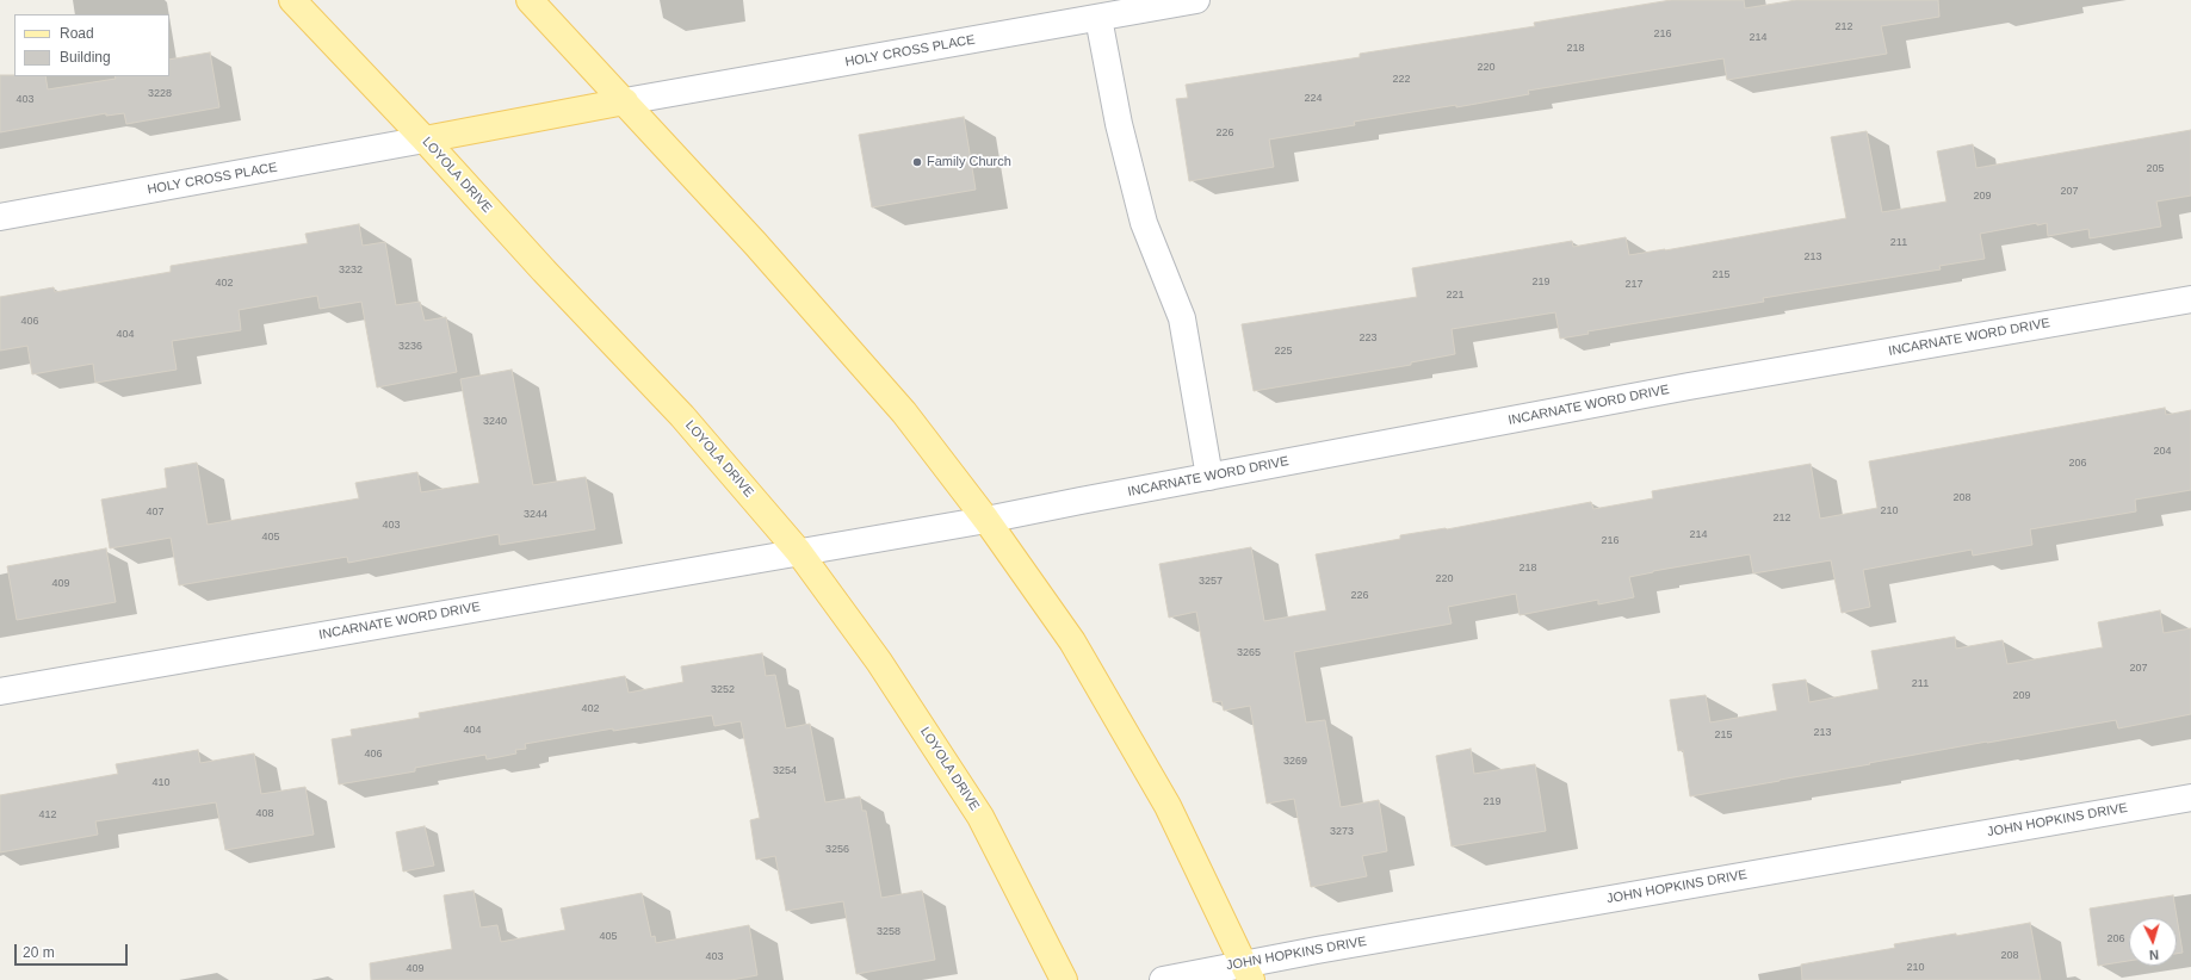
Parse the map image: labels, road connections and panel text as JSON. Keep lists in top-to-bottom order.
{
  "streets": {
    "main road": ["LOYOLA DRIVE"],
    "street": ["HOLY CROSS PLACE", "INCARNATE WORD DRIVE", "JOHN HOPKINS DRIVE"]
  },
  "crossings": [
    ["HOLY CROSS PLACE", "LOYOLA DRIVE"],
    ["LOYOLA DRIVE", "INCARNATE WORD DRIVE"]
  ],
  "places": ["Family Church"],
  "house_numbers": [
    "212",
    "216",
    "214",
    "218",
    "220",
    "222",
    "3228",
    "224",
    "403",
    "226",
    "205",
    "207",
    "209",
    "211",
    "213",
    "3232",
    "215",
    "219",
    "402",
    "217",
    "221",
    "406",
    "404",
    "223",
    "3236",
    "225",
    "3240",
    "204",
    "206",
    "208",
    "210",
    "407",
    "3244",
    "212",
    "403",
    "214",
    "405",
    "216",
    "218",
    "220",
    "3257",
    "409",
    "226",
    "3265",
    "207",
    "211",
    "3252",
    "209",
    "402",
    "404",
    "213",
    "215",
    "406",
    "3269",
    "3254",
    "410",
    "219",
    "408",
    "412",
    "3273",
    "3256",
    "3258",
    "405",
    "206",
    "208",
    "403",
    "210",
    "409"
  ],
  "legend": ["Road", "Building"],
  "scale_bar": "20 m",
  "north": "bottom"
}
